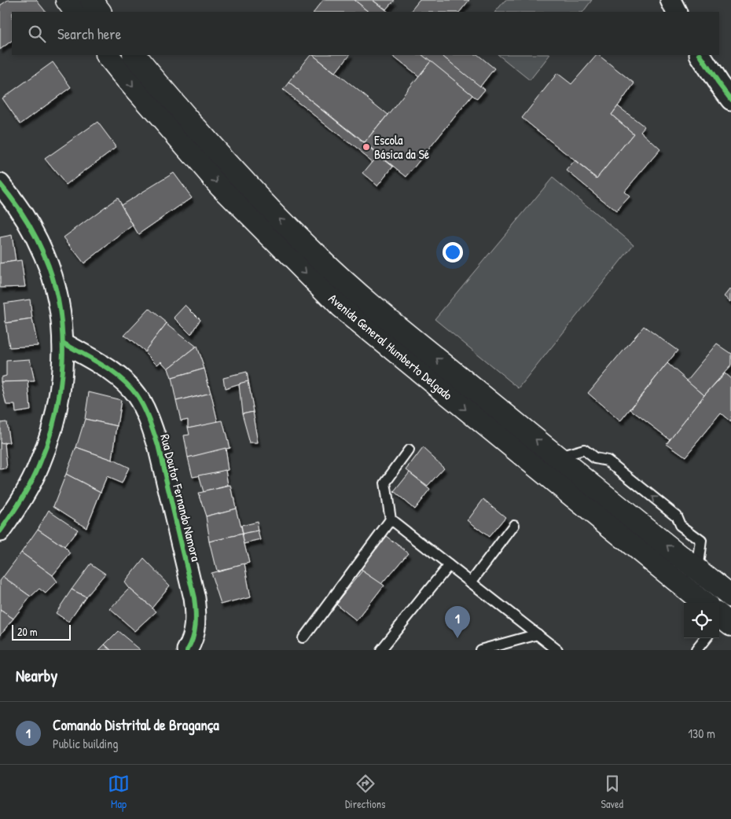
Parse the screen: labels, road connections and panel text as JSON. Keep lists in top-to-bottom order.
{
  "streets": {
    "main road": ["Avenida General Humberto Delgado"],
    "street": ["Rua Doutor Fernando Namora"]
  },
  "places": ["Escola Básica da Sé"],
  "scale_bar": "20 m",
  "page": {
    "search": "Search here",
    "pins": "1",
    "scale": "20 m",
    "heading": "Nearby",
    "list": [
      {
        "mark": "1",
        "name": "Comando Distrital de Bragança",
        "note": "Public building",
        "value": "130 m"
      }
    ],
    "nav": ["Map", "Directions", "Saved"]
  }
}
